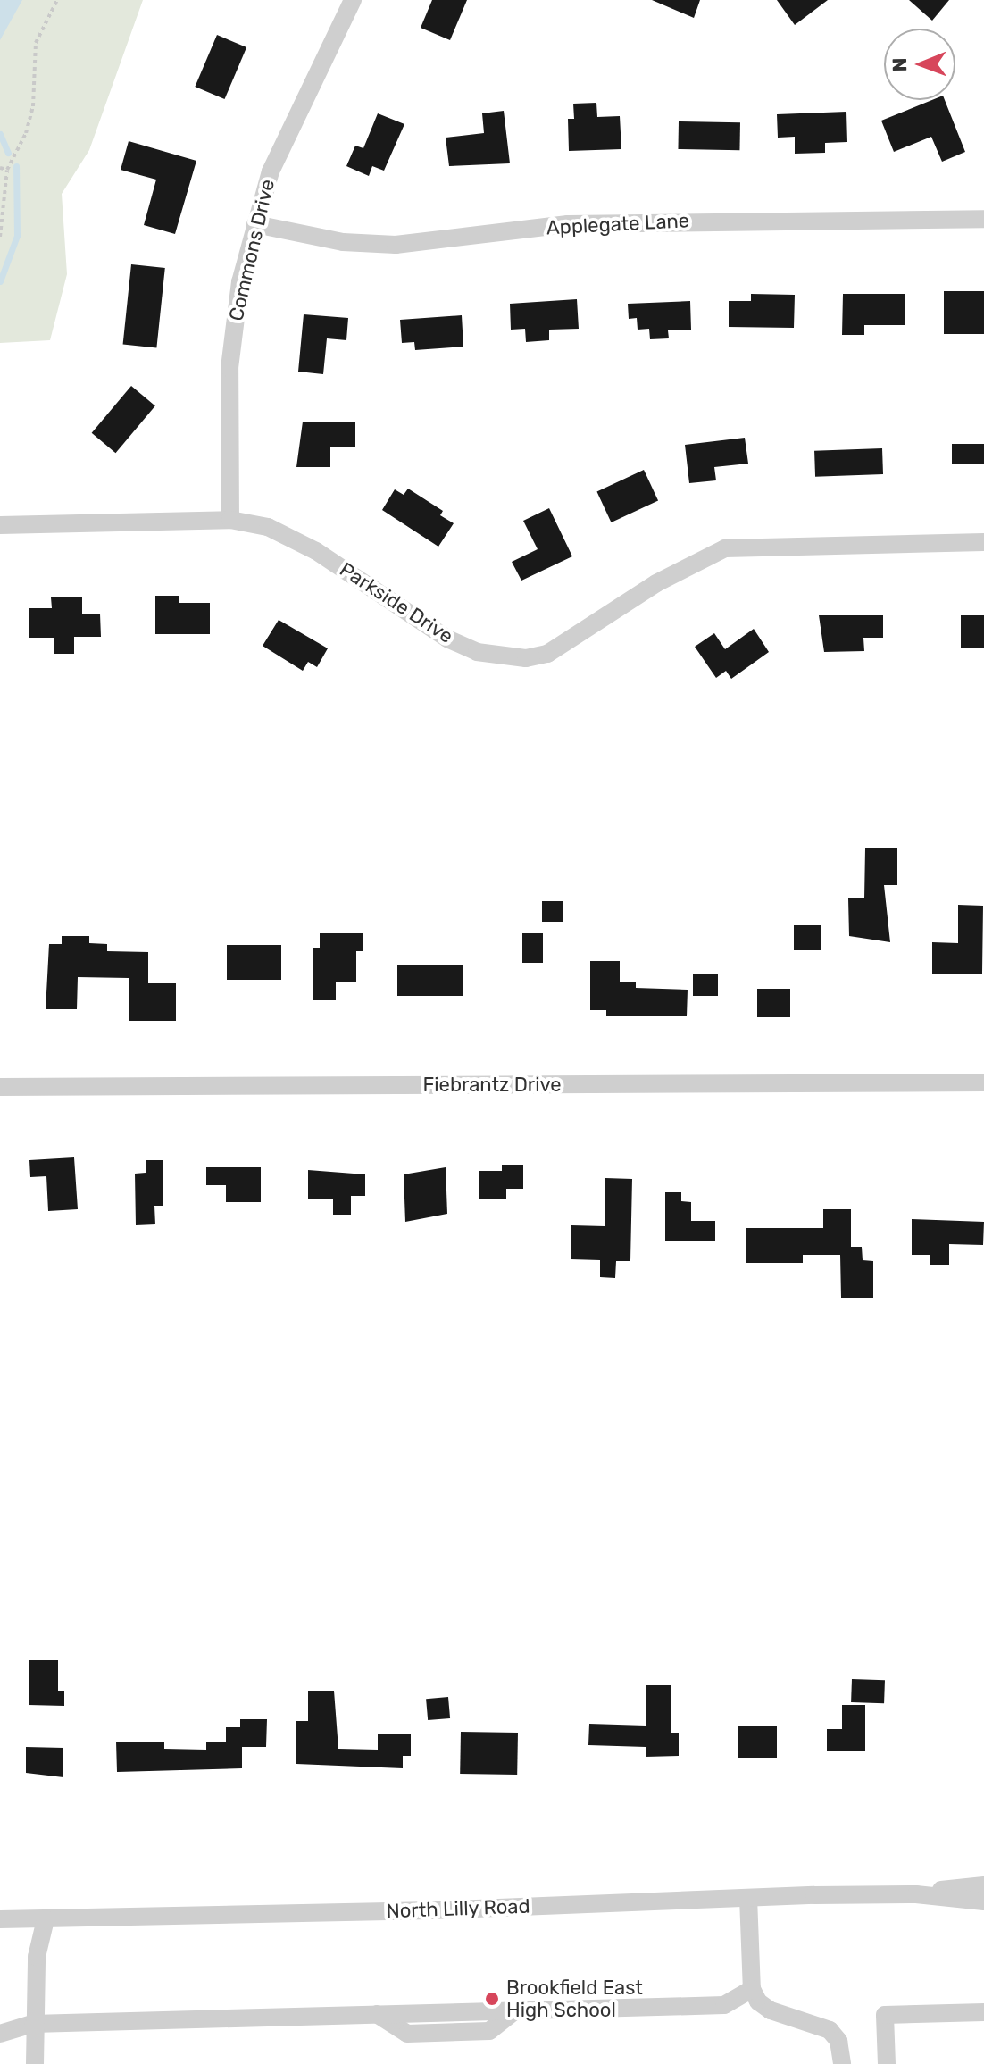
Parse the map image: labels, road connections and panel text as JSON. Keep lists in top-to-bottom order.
{
  "streets": {
    "street": [
      "Applegate Lane",
      "Commons Drive",
      "Parkside Drive",
      "Fiebrantz Drive",
      "North Lilly Road"
    ]
  },
  "crossings": [
    ["Applegate Lane", "Commons Drive"],
    ["Commons Drive", "Parkside Drive"]
  ],
  "places": ["Brookfield East High School"],
  "north": "left"
}
